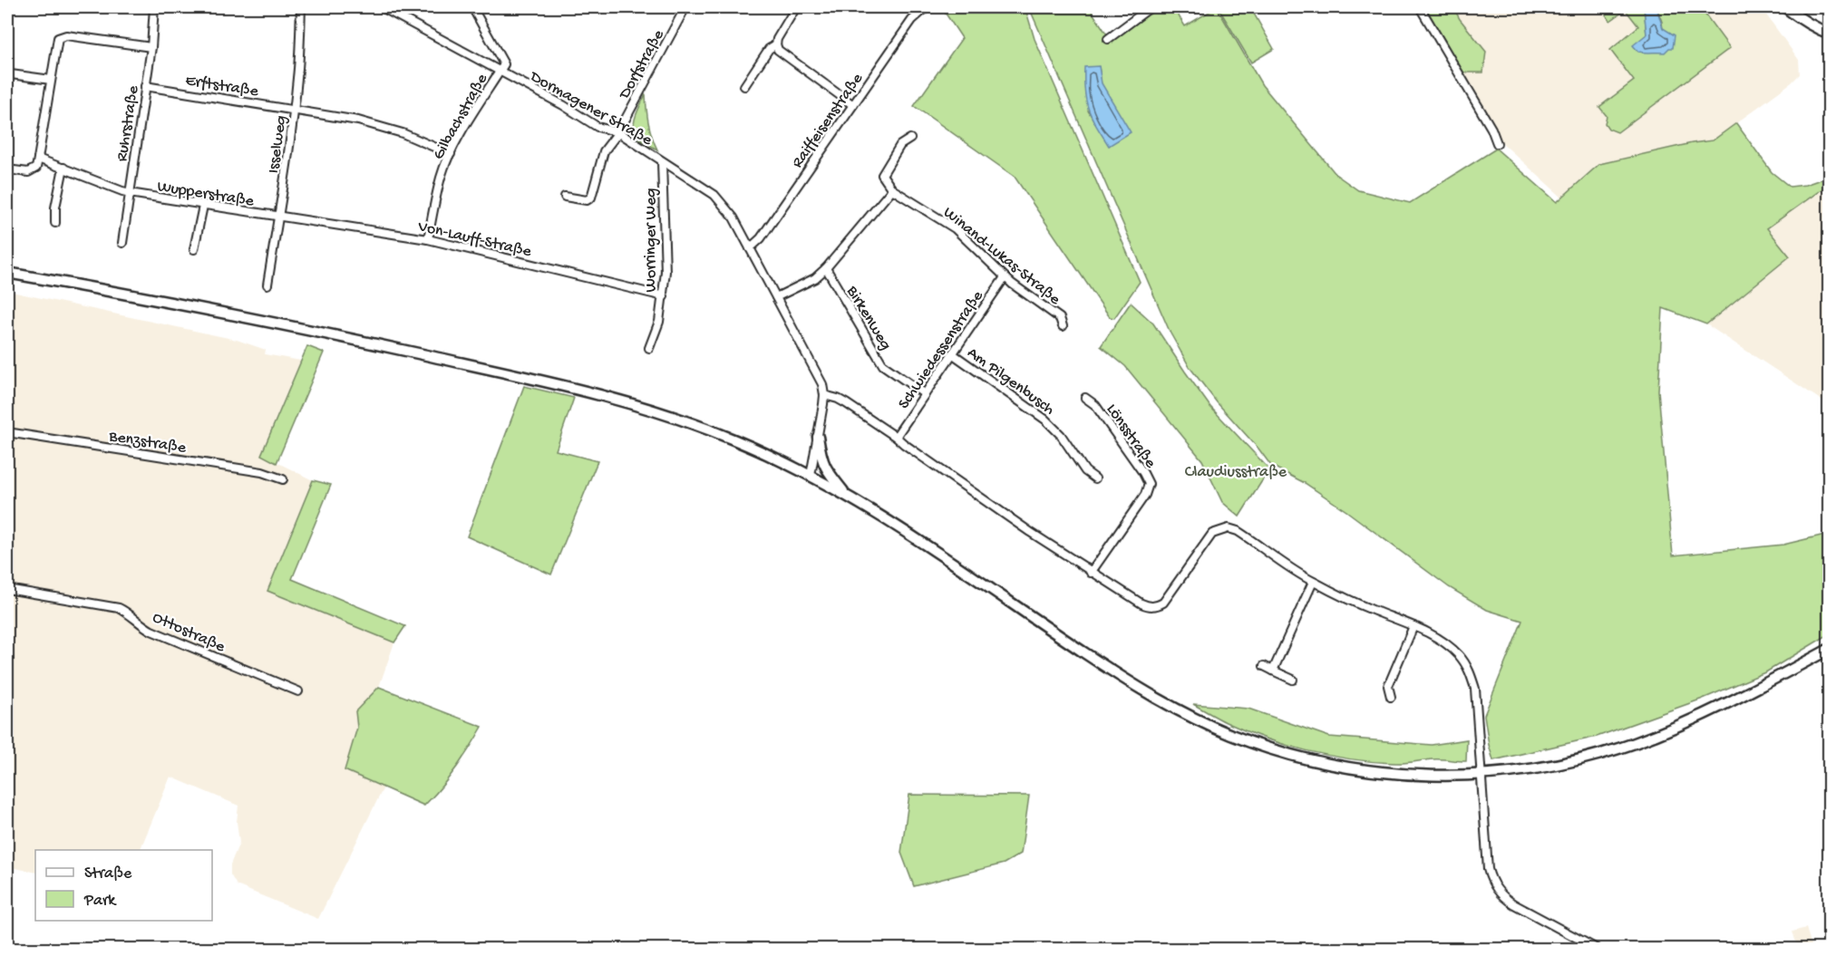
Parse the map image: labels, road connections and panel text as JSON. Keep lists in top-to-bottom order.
{
  "streets": {
    "street": [
      "Dorfstraße",
      "Erftstraße",
      "Dormagener Straße",
      "Gilbachstraße",
      "Raiffeisenstraße",
      "Ruhrstraße",
      "Isselweg",
      "Wupperstraße",
      "Von-Lauff-Straße",
      "Worringer Weg",
      "Winand-Lukas-Straße",
      "Birkenweg",
      "Schwiedessenstraße",
      "Am Pilgenbusch",
      "Lönsstraße",
      "Benzstraße",
      "Ottostraße"
    ]
  },
  "crossings": [
    ["Dorfstraße", "Dormagener Straße"],
    ["Erftstraße", "Gilbachstraße"],
    ["Erftstraße", "Ruhrstraße"],
    ["Erftstraße", "Isselweg"],
    ["Dormagener Straße", "Gilbachstraße"],
    ["Dormagener Straße", "Raiffeisenstraße"],
    ["Dormagener Straße", "Worringer Weg"],
    ["Gilbachstraße", "Von-Lauff-Straße"],
    ["Ruhrstraße", "Wupperstraße"],
    ["Isselweg", "Wupperstraße"],
    ["Isselweg", "Von-Lauff-Straße"],
    ["Wupperstraße", "Von-Lauff-Straße"],
    ["Von-Lauff-Straße", "Worringer Weg"],
    ["Winand-Lukas-Straße", "Schwiedessenstraße"],
    ["Birkenweg", "Schwiedessenstraße"],
    ["Schwiedessenstraße", "Am Pilgenbusch"]
  ],
  "parks": ["Claudiusstraße"],
  "legend": ["Straße", "Park"]
}
